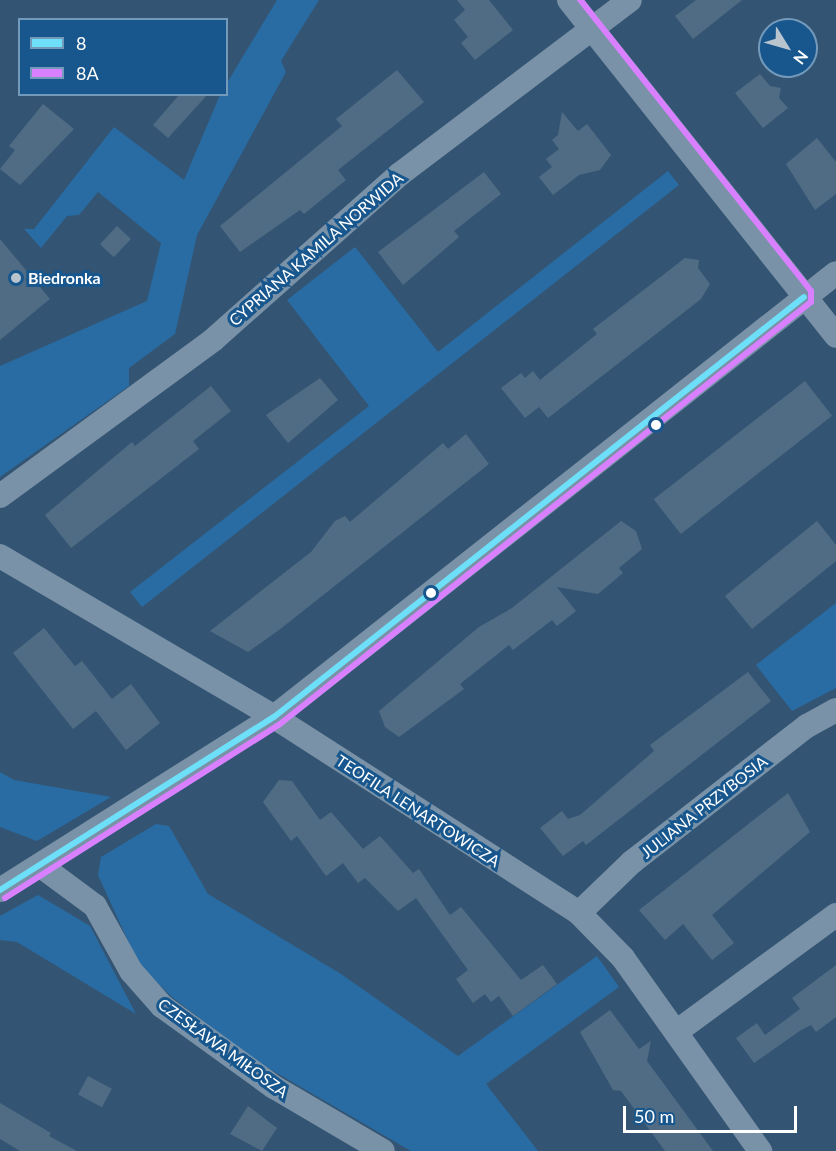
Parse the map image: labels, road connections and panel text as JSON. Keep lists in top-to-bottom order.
{
  "streets": {
    "street": [
      "CYPRIANA KAMILA NORWIDA",
      "JULIANA PRZYBOSIA",
      "TEOFILA LENARTOWICZA",
      "CZESŁAWA MIŁOSZA"
    ]
  },
  "crossings": [
    ["JULIANA PRZYBOSIA", "TEOFILA LENARTOWICZA"]
  ],
  "places": ["Biedronka"],
  "lines": ["transit line 8A", "transit line 8"],
  "legend": ["8", "8A"],
  "scale_bar": "50 m",
  "north": "bottom right"
}
